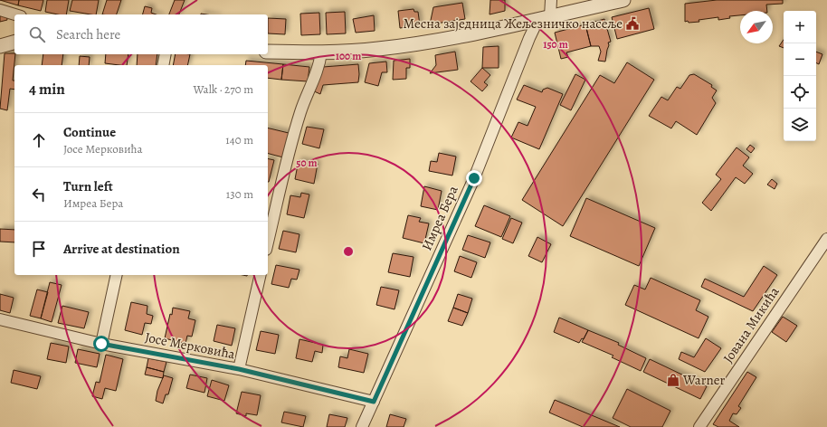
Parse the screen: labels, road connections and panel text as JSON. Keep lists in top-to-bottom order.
{
  "streets": {
    "street": ["Имреа Бера", "Јована Микића", "Јосе Мерковића"]
  },
  "crossings": [
    ["Имреа Бера", "Јосе Мерковића"]
  ],
  "places": {
    "public building": ["Месна заједница Жељезничко насеље"],
    "shop": ["Warner"]
  },
  "north": "bottom left",
  "page": {
    "map_buttons": ["+", "−"],
    "search": "Search here",
    "heading": ["4 min", "Walk · 270 m"],
    "list": [
      ["Continue", "Јосе Мерковића", "140 m"],
      ["Turn left", "Имреа Бера", "130 m"],
      "Arrive at destination"
    ]
  },
  "rings": ["150 m", "100 m", "50 m"]
}
